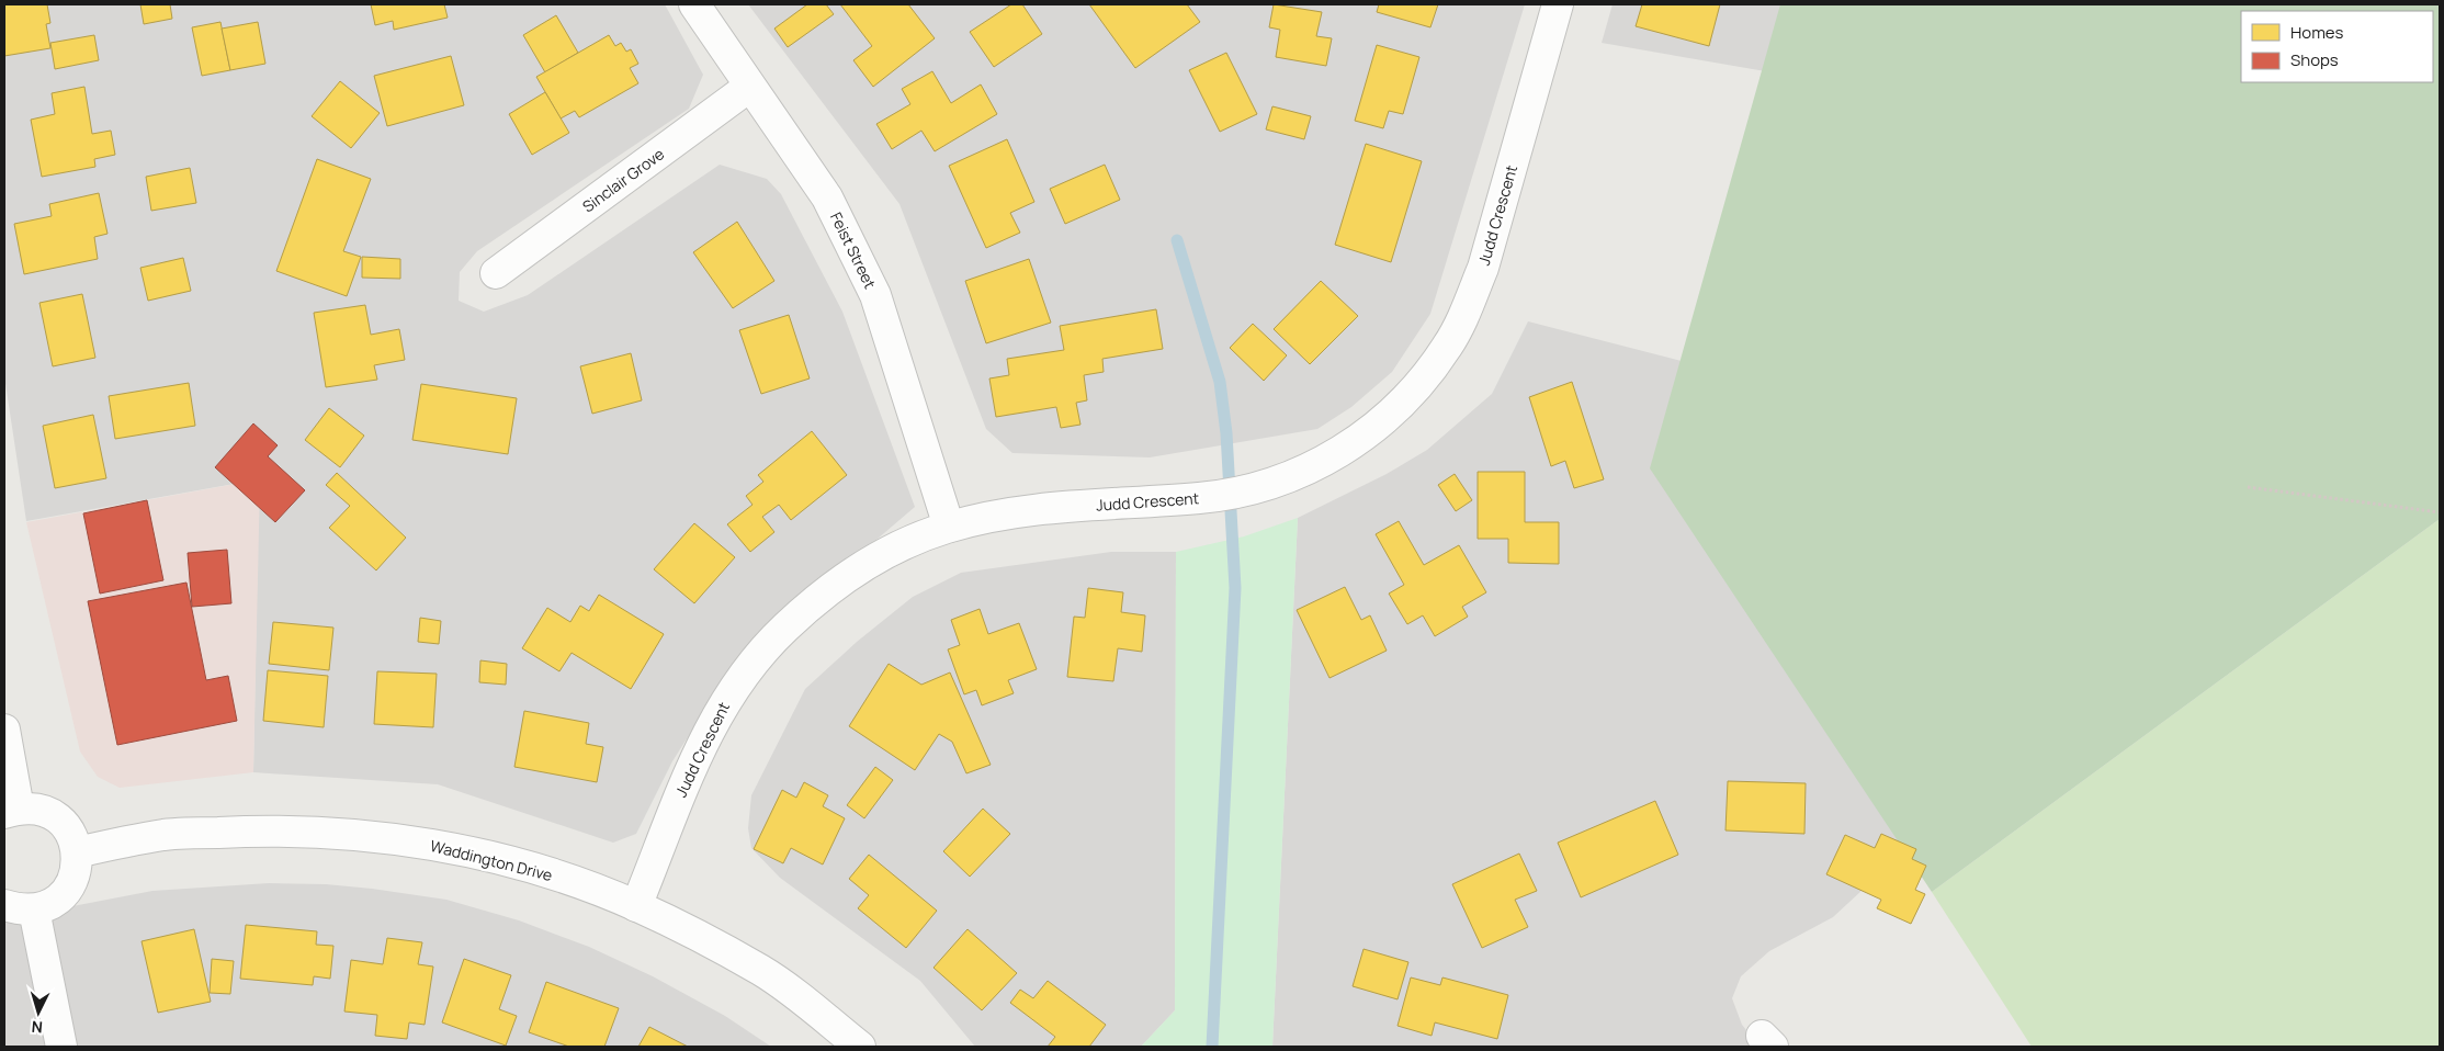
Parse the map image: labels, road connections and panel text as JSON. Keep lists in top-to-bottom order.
{
  "streets": {
    "street": [
      "Sinclair Grove",
      "Judd Crescent",
      "Feist Street",
      "Waddington Drive"
    ]
  },
  "crossings": [
    ["Sinclair Grove", "Feist Street"],
    ["Judd Crescent", "Feist Street"],
    ["Judd Crescent", "Waddington Drive"]
  ],
  "legend": ["Homes", "Shops"],
  "north": "bottom"
}
